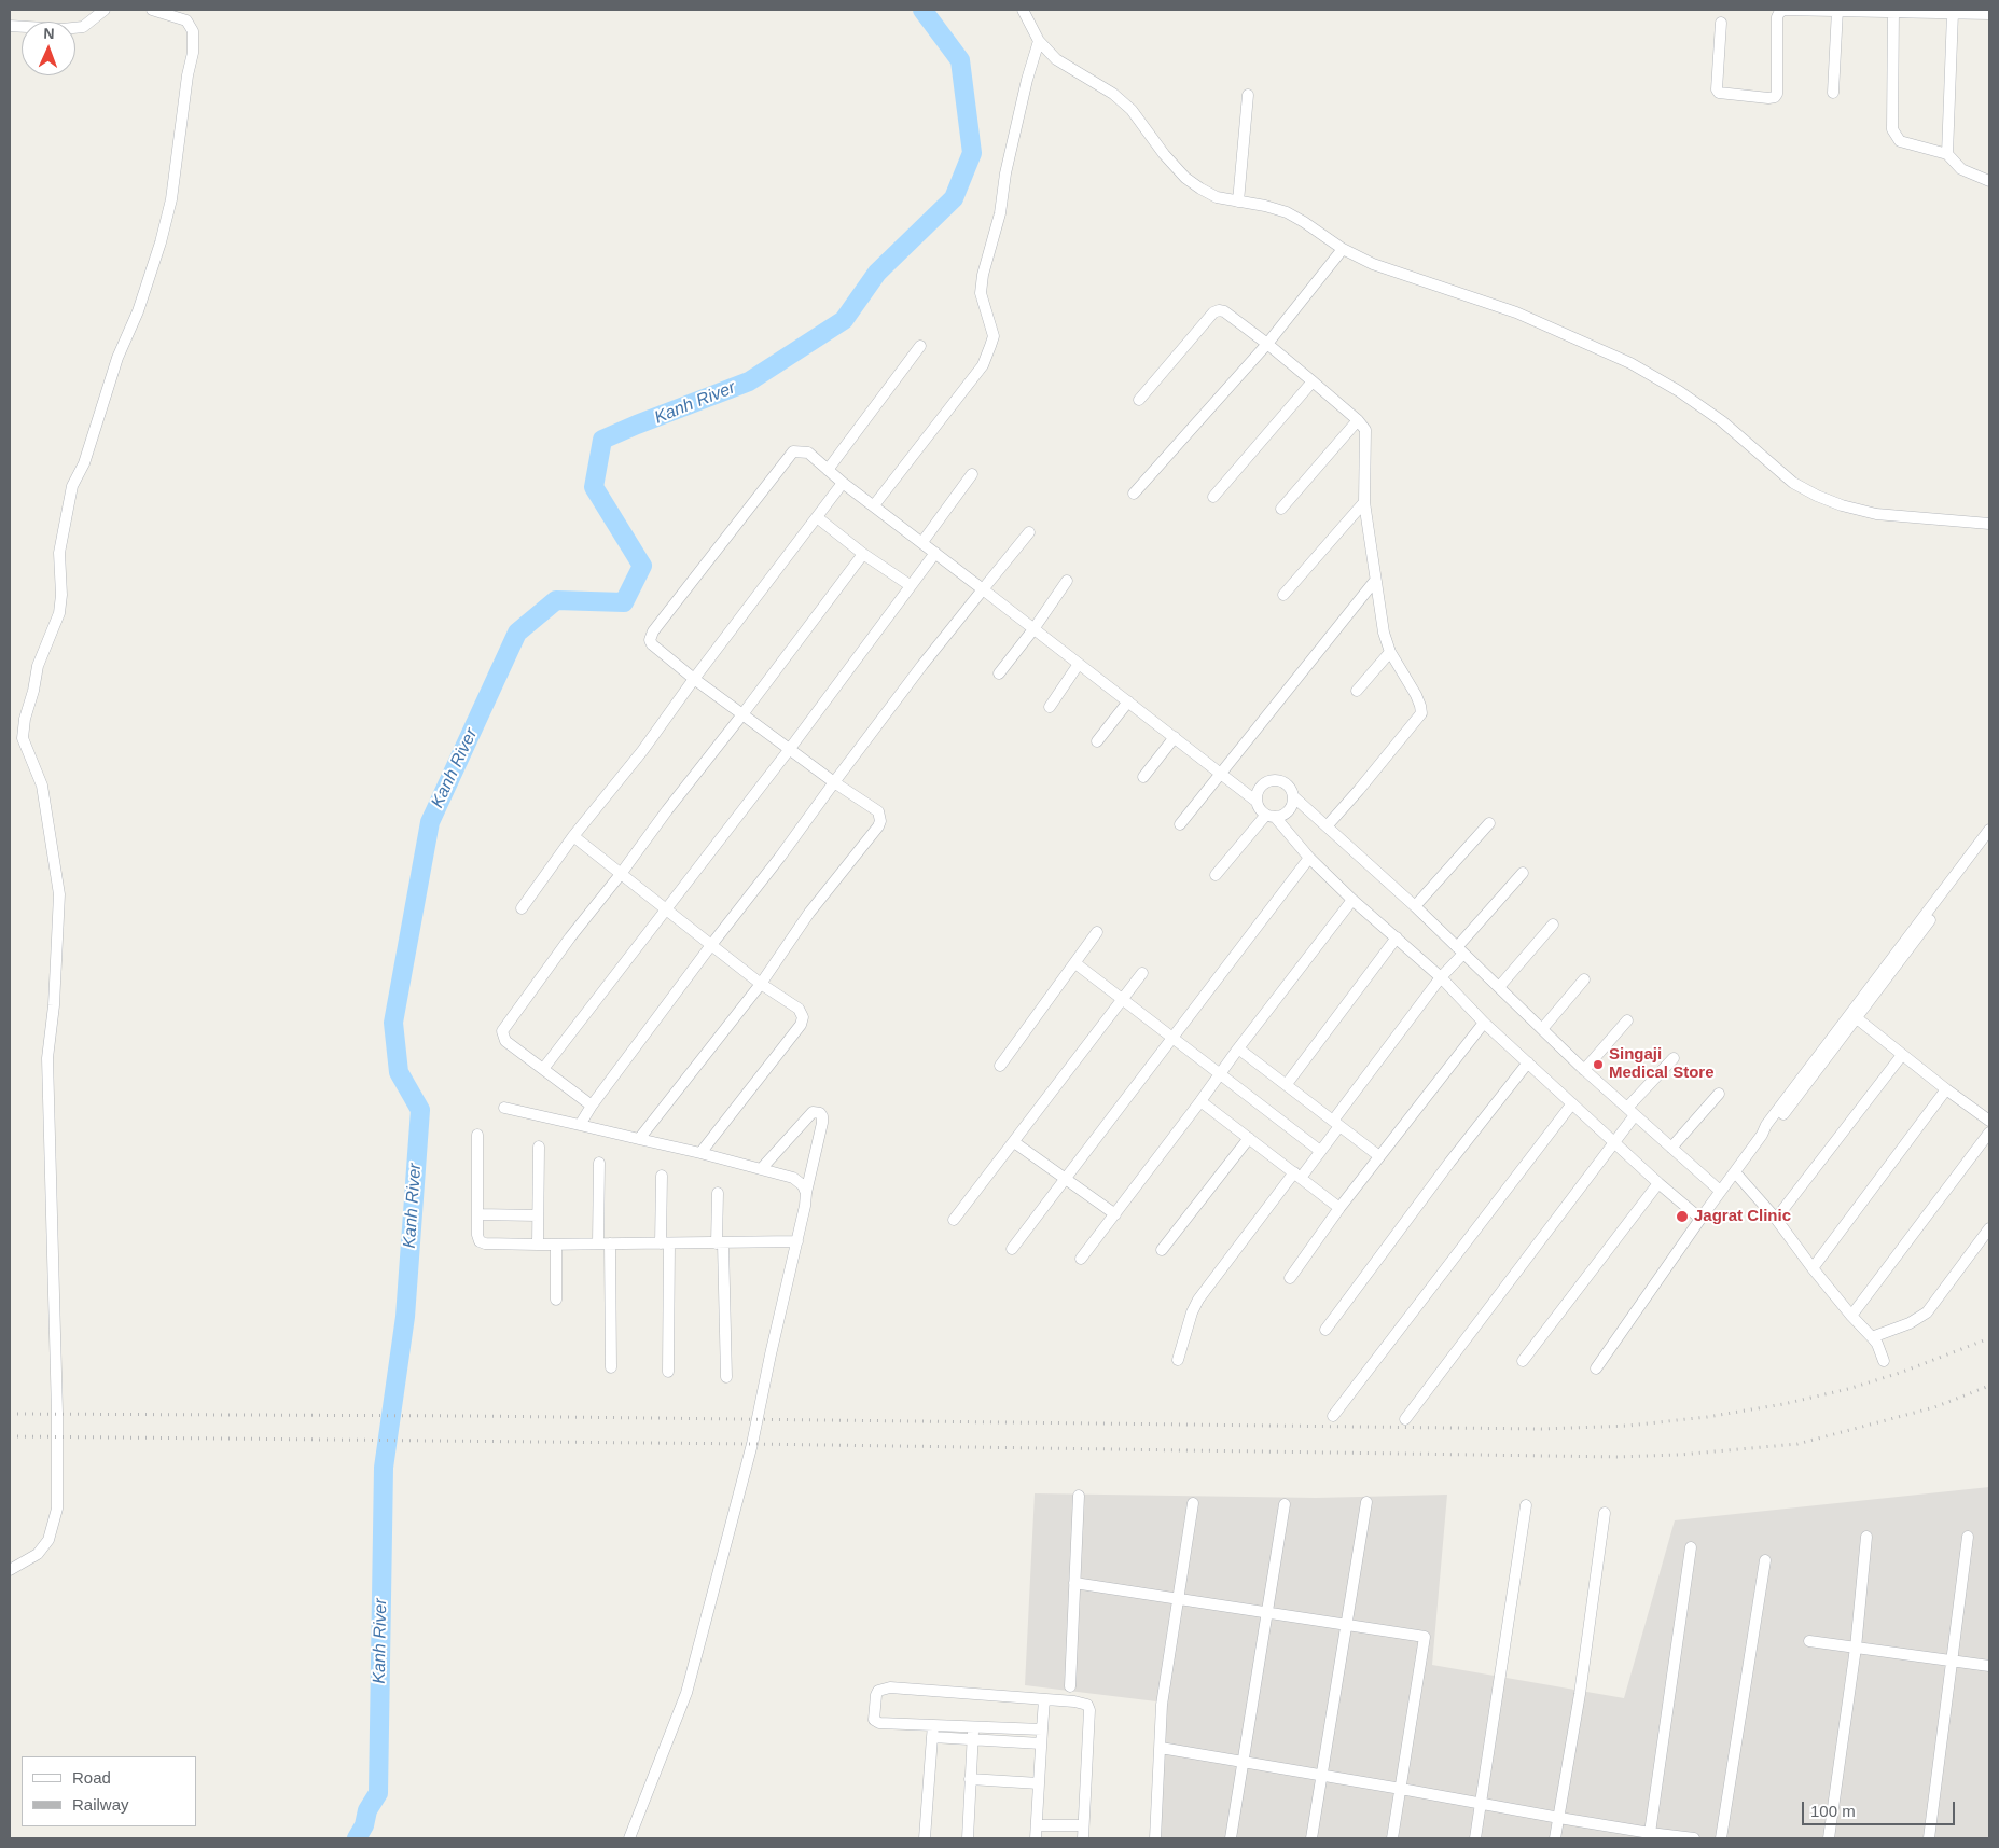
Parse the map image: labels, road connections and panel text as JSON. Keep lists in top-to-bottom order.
{
  "water": ["Kanh River"],
  "places": ["Singaji Medical Store", "Jagrat Clinic"],
  "legend": ["Road", "Railway"],
  "scale_bar": "100 m",
  "north": "top"
}
